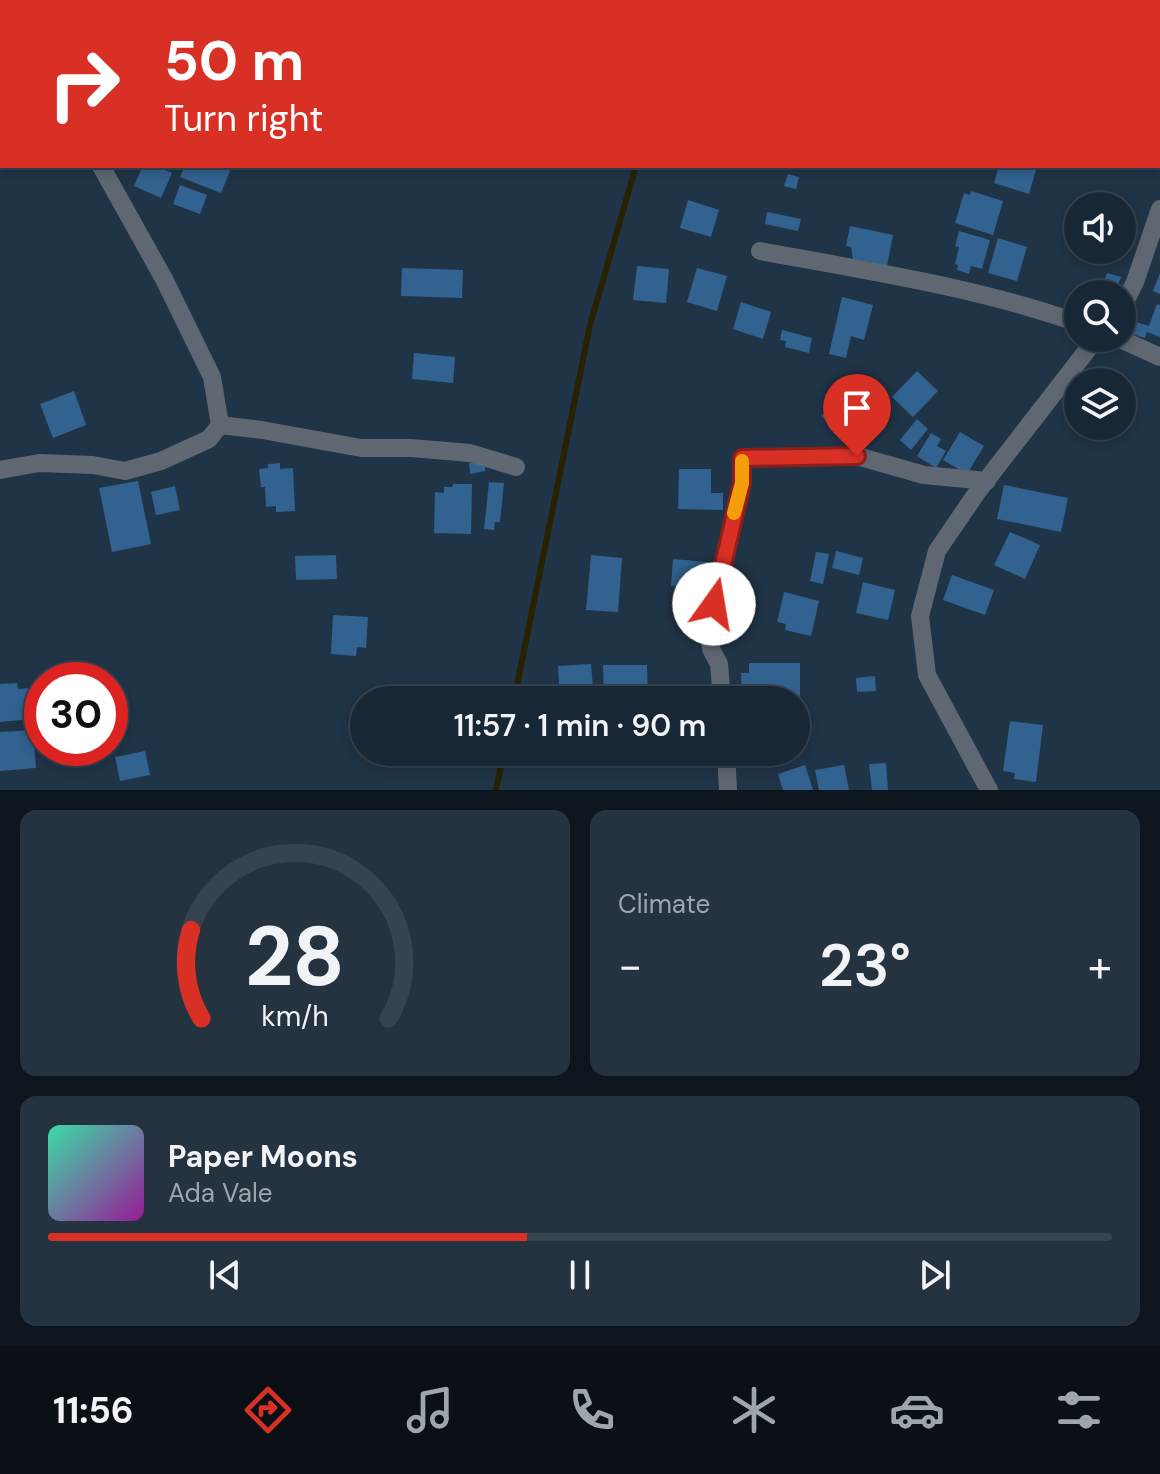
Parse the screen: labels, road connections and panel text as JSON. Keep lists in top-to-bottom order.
{
  "page": {
    "turn": ["50 m", "Turn right"],
    "limit": "30",
    "trip": "11:57 · 1 min · 90 m",
    "tile": "Climate",
    "heat": ["−", "23°", "+"],
    "song": ["Paper Moons", "Ada Vale"],
    "tabs": "11:56",
    "gauge": ["28", "km/h"]
  }
}
